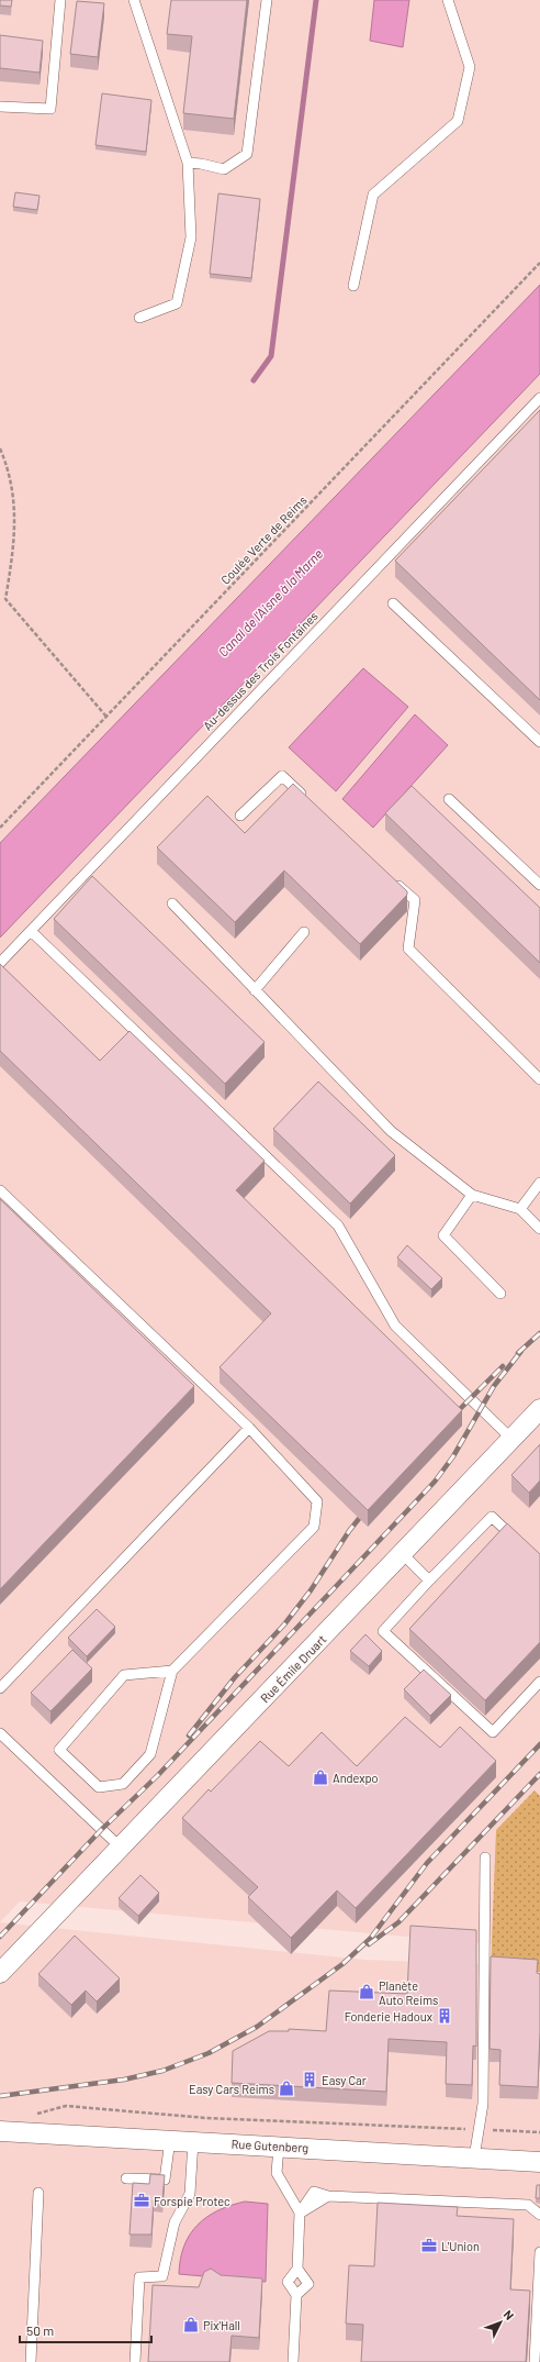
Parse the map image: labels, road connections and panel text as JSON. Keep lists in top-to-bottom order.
{
  "streets": {
    "street": ["Rue Émile Druart", "Rue Gutenberg"],
    "lane": ["Au-dessus des Trois Fontaines"],
    "path": ["Coulée Verte de Reims"]
  },
  "water": ["Canal de l'Aisne à la Marne"],
  "places": {
    "shop": [
      "Andexpo",
      "Planète Auto Reims",
      "Easy Cars Reims",
      "Pix'Hall"
    ],
    "building": ["Fonderie Hadoux", "Easy Car"],
    "office": ["Forspie Protec", "L'Union"]
  },
  "scale_bar": "50 m",
  "north": "top right"
}
